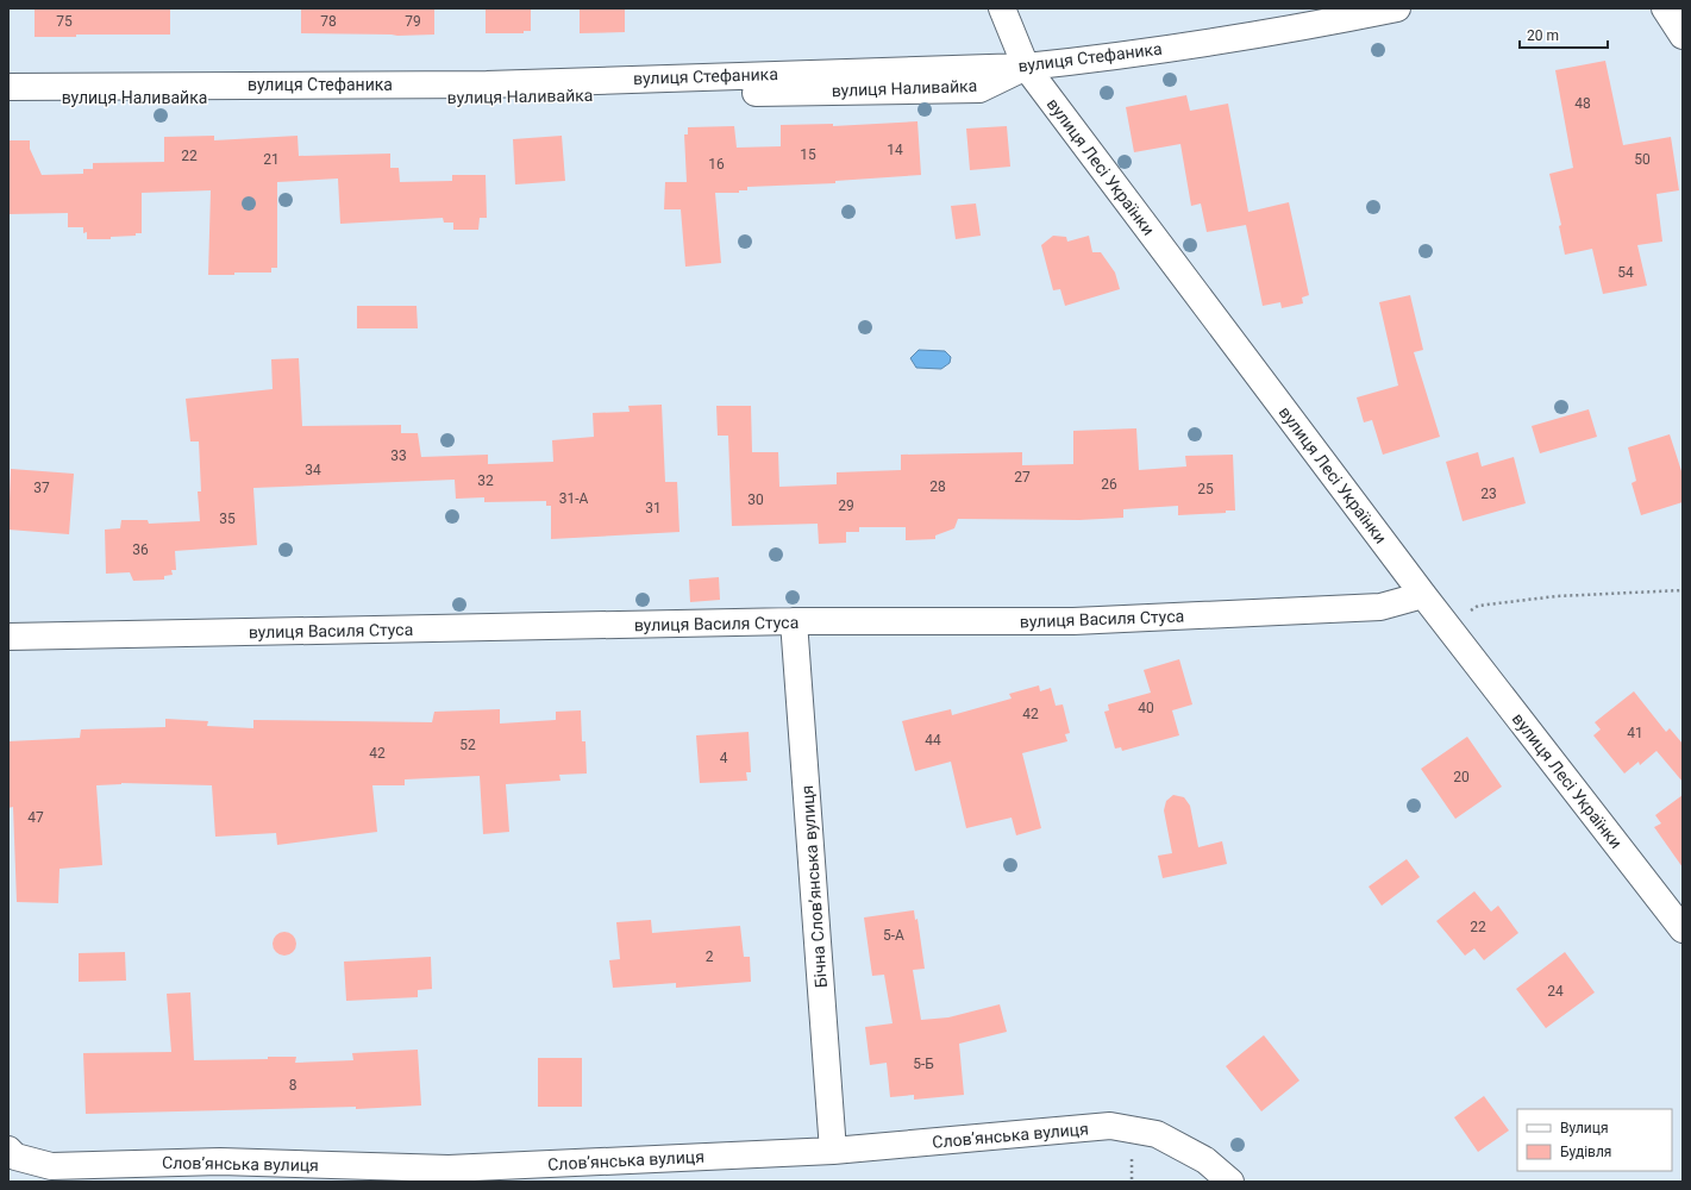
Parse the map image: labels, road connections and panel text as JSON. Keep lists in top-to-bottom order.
{
  "streets": {
    "street": [
      "вулиця Стефаника",
      "вулиця Наливайка",
      "вулиця Лесі Українки",
      "вулиця Василя Стуса",
      "Бічна Словʼянська вулиця",
      "Словʼянська вулиця"
    ]
  },
  "crossings": [
    ["вулиця Стефаника", "вулиця Наливайка"],
    ["вулиця Стефаника", "вулиця Лесі Українки"],
    ["вулиця Наливайка", "вулиця Лесі Українки"],
    ["вулиця Лесі Українки", "вулиця Василя Стуса"],
    ["вулиця Василя Стуса", "Бічна Словʼянська вулиця"],
    ["Бічна Словʼянська вулиця", "Словʼянська вулиця"]
  ],
  "house_numbers": [
    "75",
    "78",
    "79",
    "48",
    "14",
    "15",
    "22",
    "21",
    "50",
    "16",
    "54",
    "33",
    "34",
    "27",
    "32",
    "26",
    "28",
    "37",
    "25",
    "23",
    "31-А",
    "30",
    "29",
    "31",
    "35",
    "36",
    "40",
    "42",
    "41",
    "44",
    "52",
    "42",
    "4",
    "20",
    "47",
    "22",
    "5-А",
    "2",
    "24",
    "5-Б",
    "8"
  ],
  "legend": ["Вулиця", "Будівля"],
  "scale_bar": "20 m"
}
